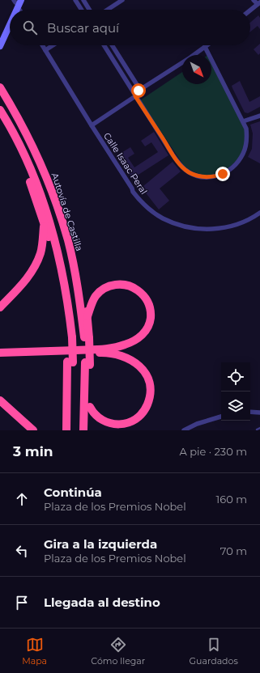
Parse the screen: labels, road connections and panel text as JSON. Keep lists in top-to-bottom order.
{
  "streets": {
    "highway": ["Autovía de Castilla"],
    "street": ["Calle Isaac Peral"]
  },
  "north": "bottom right",
  "page": {
    "search": "Buscar aquí",
    "heading": ["3 min", "A pie · 230 m"],
    "list": [
      ["Continúa", "Plaza de los Premios Nobel", "160 m"],
      ["Gira a la izquierda", "Plaza de los Premios Nobel", "70 m"],
      "Llegada al destino"
    ],
    "nav": ["Mapa", "Cómo llegar", "Guardados"]
  }
}
